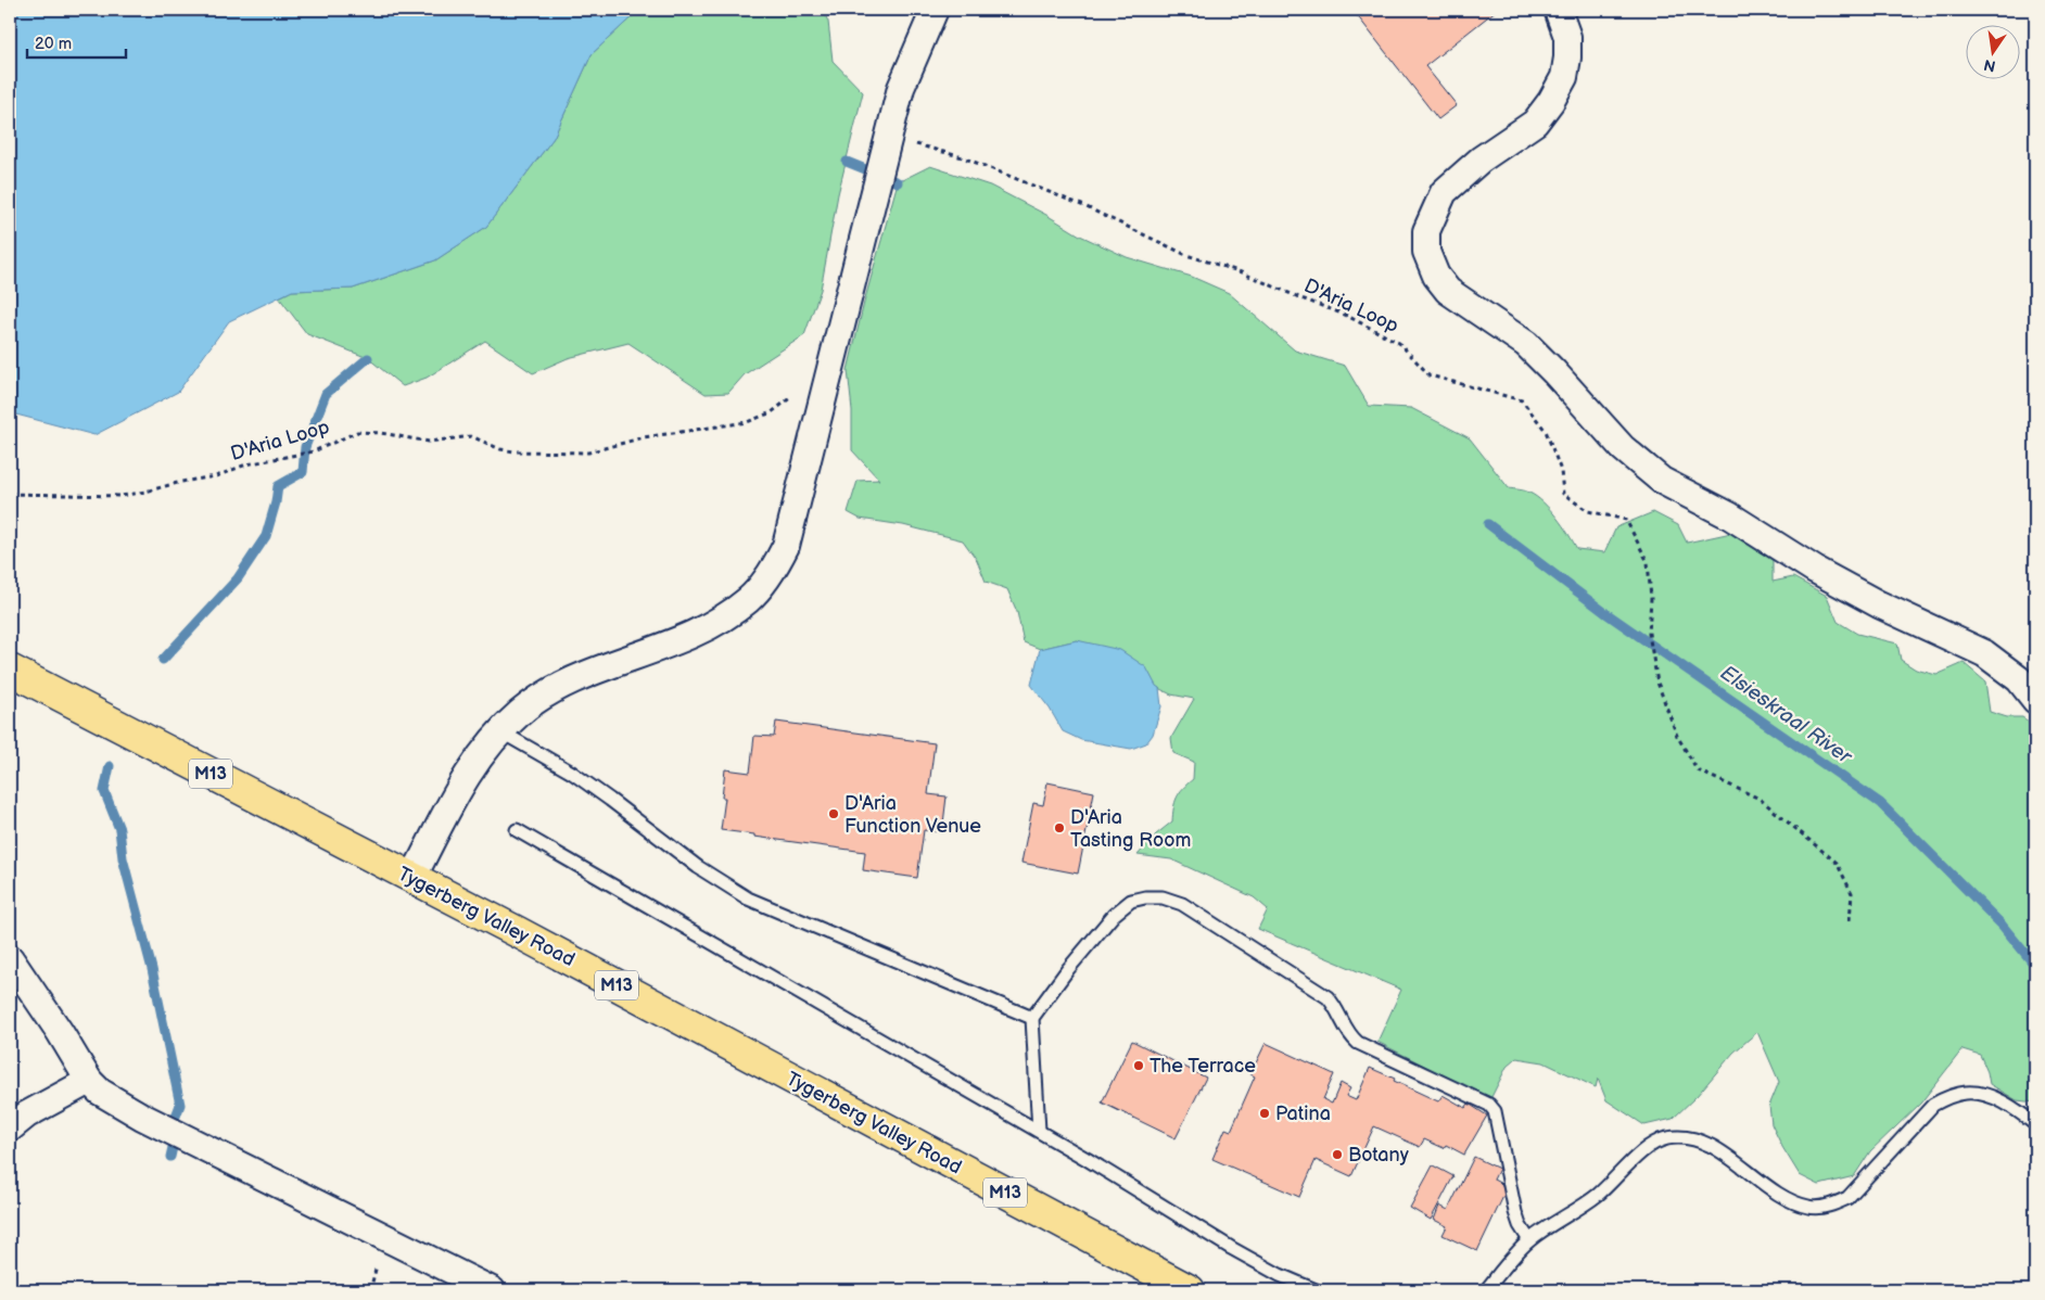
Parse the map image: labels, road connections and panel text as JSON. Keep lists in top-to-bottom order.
{
  "streets": {
    "main road": ["M13", "Tygerberg Valley Road"],
    "path": ["D'Aria Loop"]
  },
  "water": ["Elsieskraal River"],
  "places": [
    "D'Aria Function Venue",
    "D'Aria Tasting Room",
    "The Terrace",
    "Patina",
    "Botany"
  ],
  "scale_bar": "20 m",
  "north": "bottom"
}
